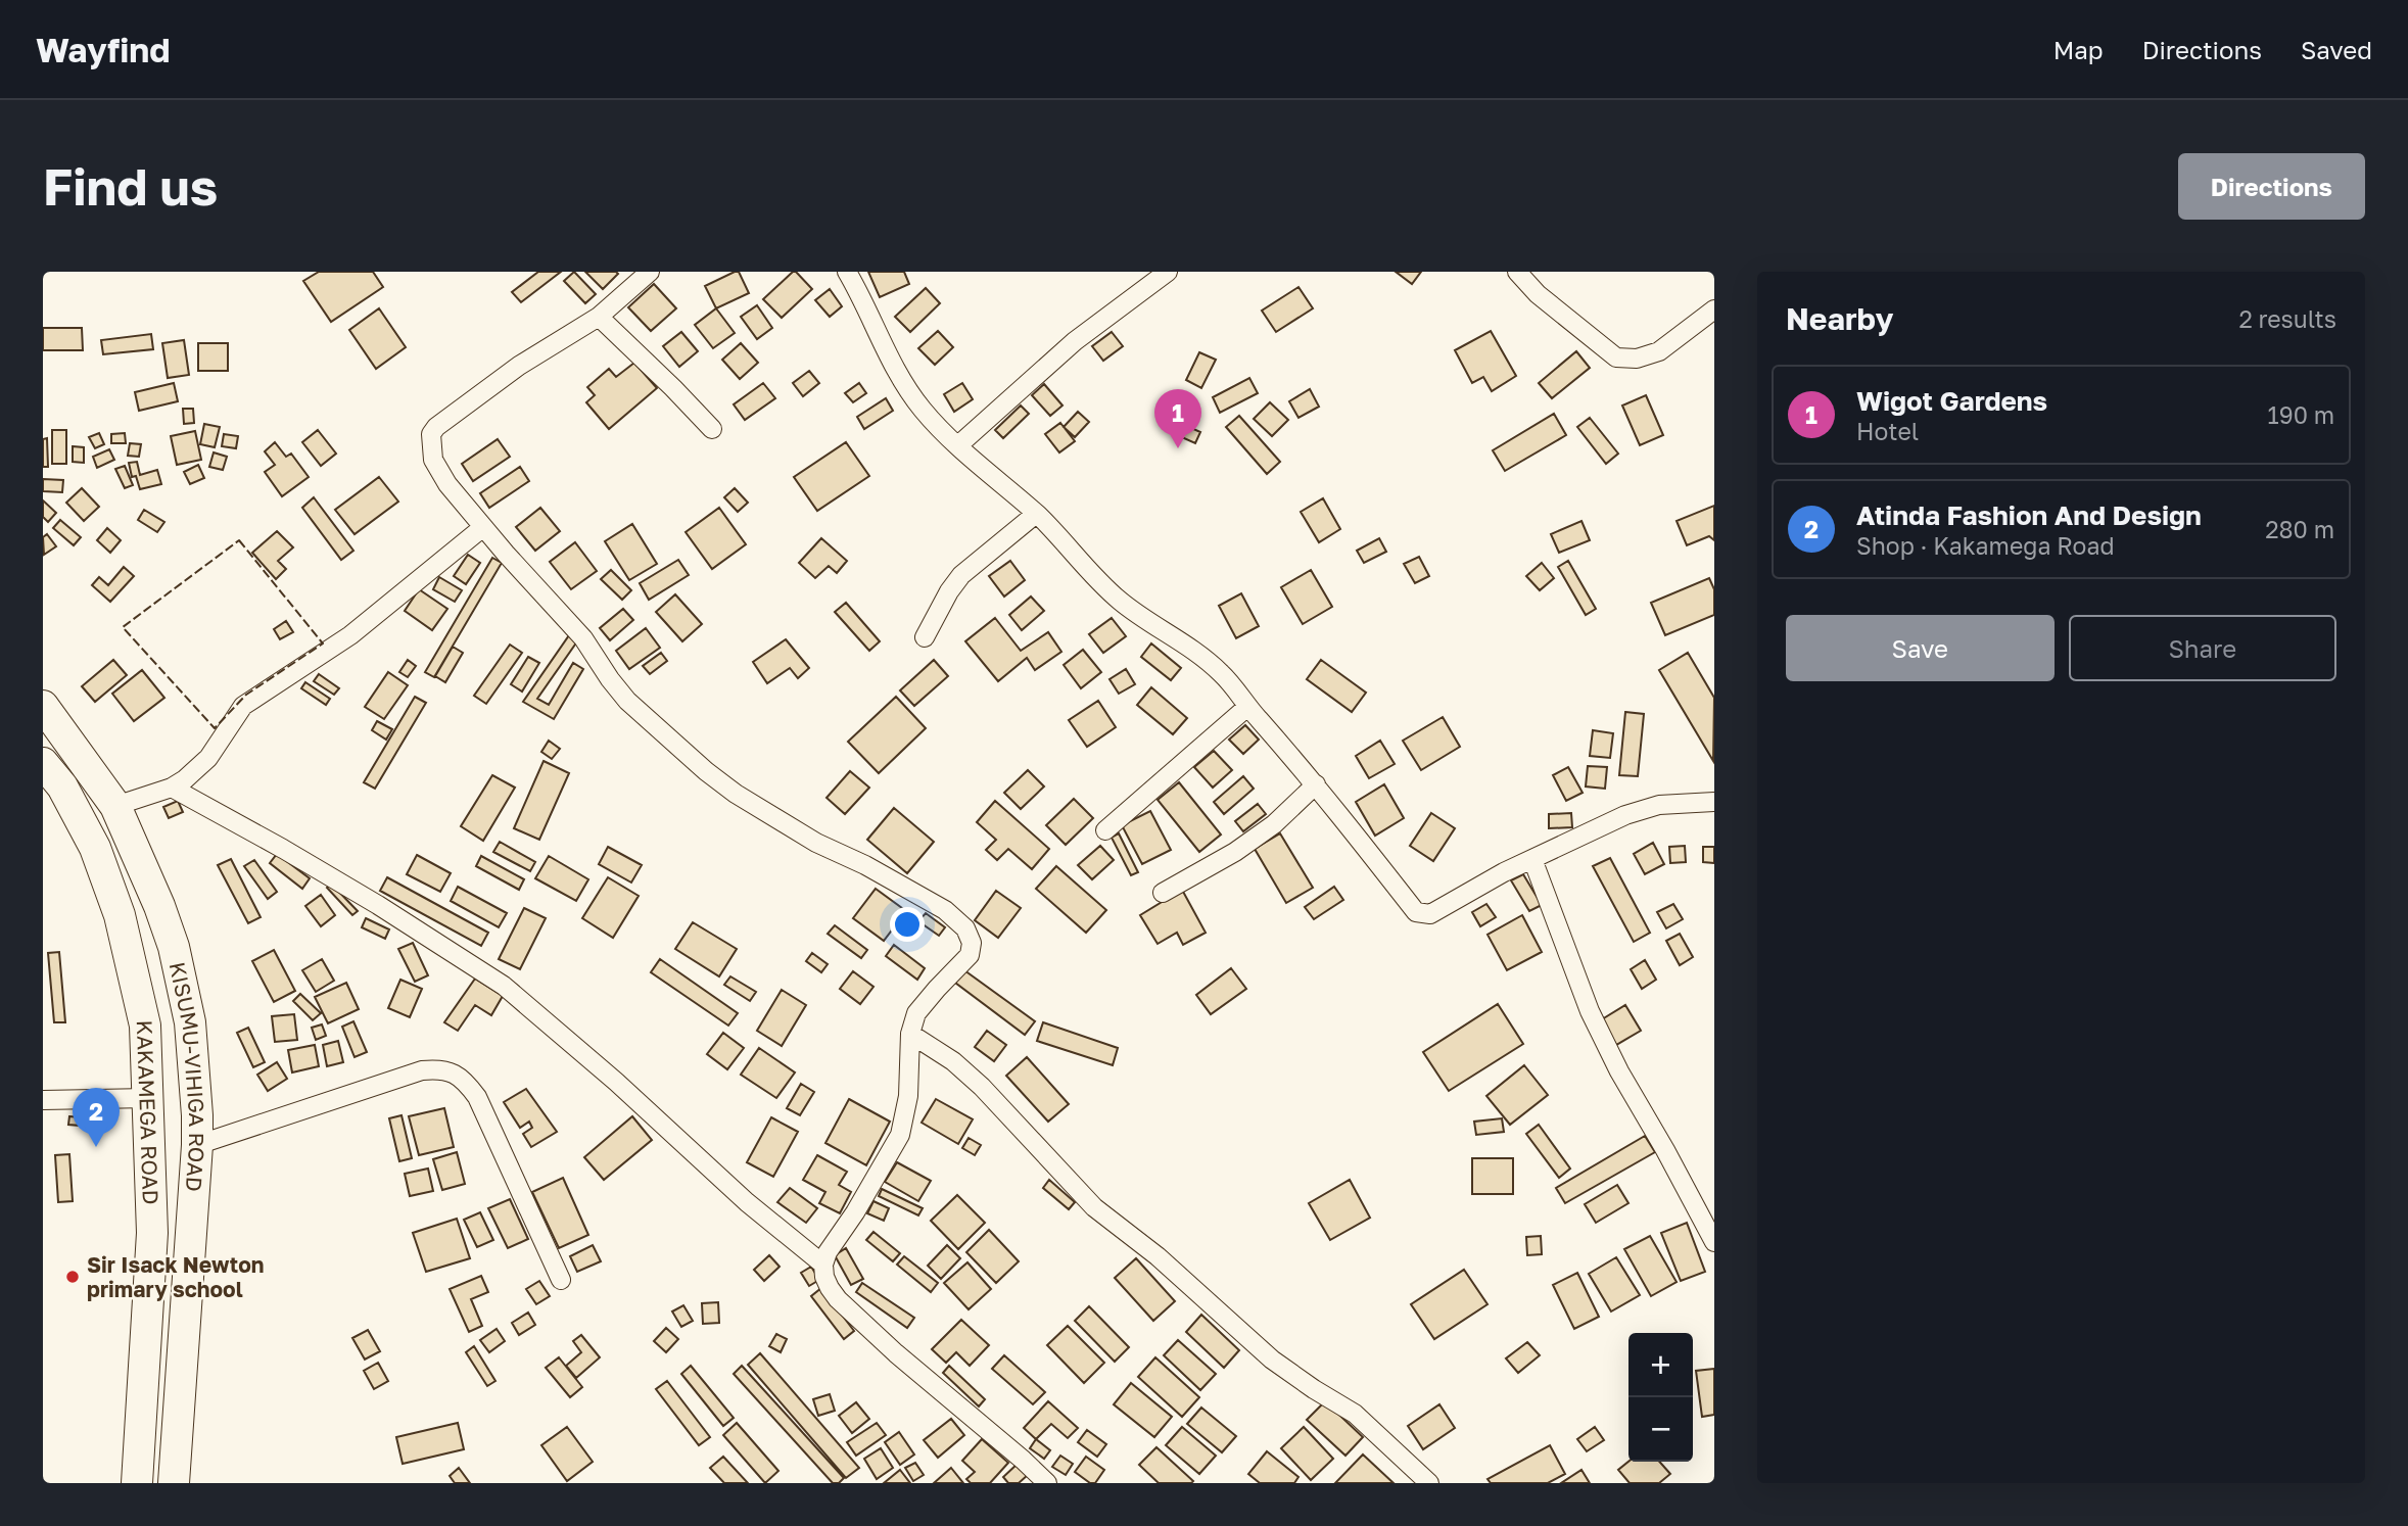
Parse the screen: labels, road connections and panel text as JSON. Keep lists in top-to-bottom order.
{
  "streets": {
    "highway": ["KISUMU-VIHIGA ROAD", "KAKAMEGA ROAD"]
  },
  "places": ["Sir Isack Newton primary school"],
  "page": {
    "header": "Wayfind",
    "nav": ["Map", "Directions", "Saved"],
    "buttons": [
      "Directions",
      ["Save", "Share"]
    ],
    "title": "Find us",
    "heading": ["Nearby", "2 results"],
    "list": [
      {
        "mark": "1",
        "name": "Wigot Gardens",
        "note": "Hotel",
        "value": "190 m"
      },
      {
        "mark": "2",
        "name": "Atinda Fashion And Design",
        "note": "Shop · Kakamega Road",
        "value": "280 m"
      }
    ],
    "pins": ["1", "2"],
    "map_buttons": ["+", "−"]
  }
}
